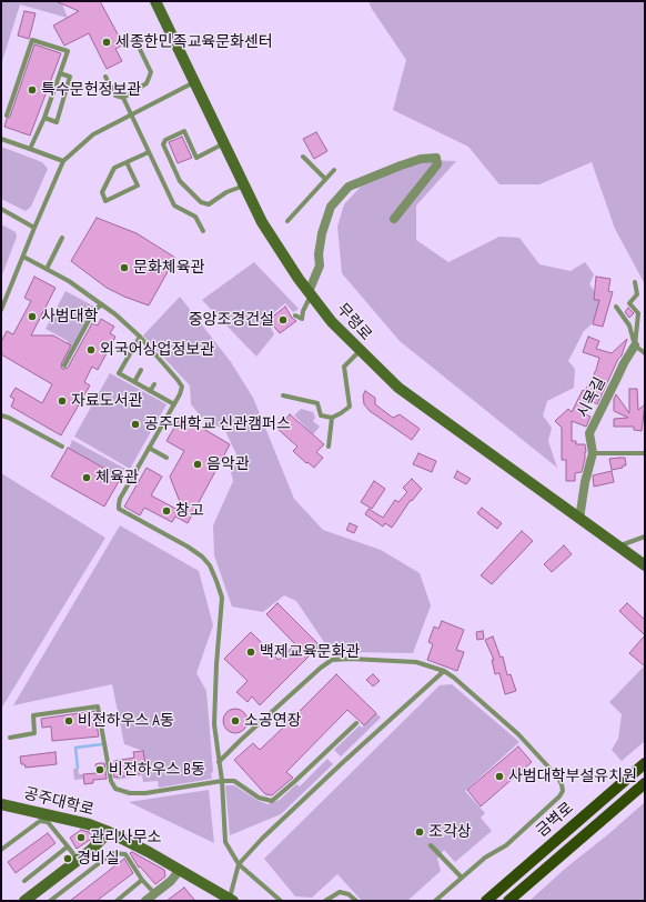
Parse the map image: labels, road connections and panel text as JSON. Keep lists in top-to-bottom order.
{
  "streets": {
    "main road": ["무령로", "공주대학로", "금벽로"],
    "street": ["시목길"]
  },
  "crossings": [
    ["무령로", "시목길"]
  ],
  "places": [
    "세종한민족교육문화센터",
    "특수문헌정보관",
    "문화체육관",
    "사범대학",
    "중앙조경건설",
    "외국어상업정보관",
    "자료도서관",
    "공주대학교 신관캠퍼스",
    "음악관",
    "체육관",
    "창고",
    "백제교육문화관",
    "비전하우스 A동",
    "소공연장",
    "비전하우스 B동",
    "사범대학부설유치원",
    "조각상",
    "관리사무소",
    "경비실"
  ]
}
